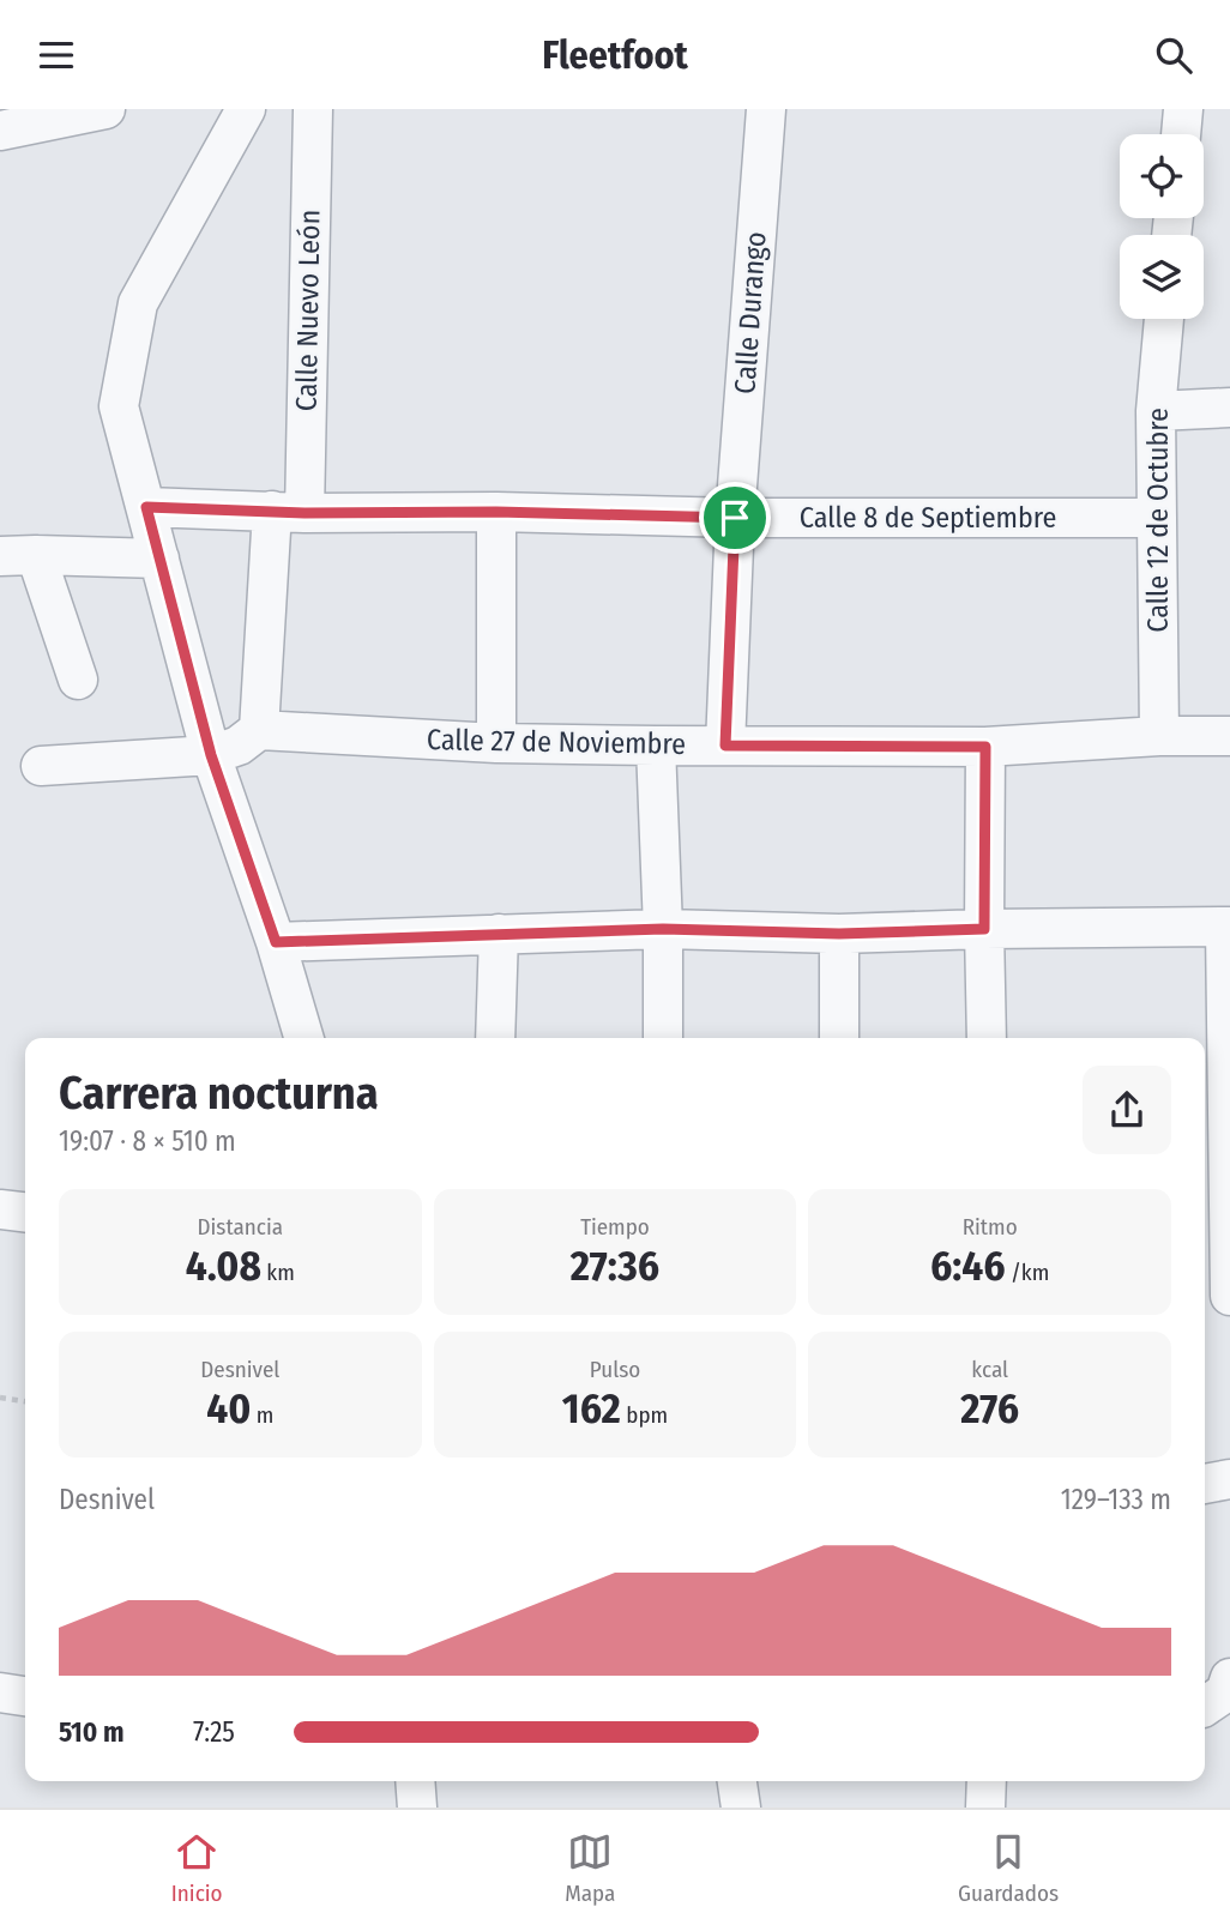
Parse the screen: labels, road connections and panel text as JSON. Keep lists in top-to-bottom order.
{
  "streets": {
    "street": [
      "Calle Nuevo León",
      "Calle Durango",
      "Calle 8 de Septiembre",
      "Calle 12 de Octubre",
      "Calle 27 de Noviembre"
    ]
  },
  "crossings": [
    ["Calle Nuevo León", "Calle 8 de Septiembre"],
    ["Calle Nuevo León", "Calle 27 de Noviembre"],
    ["Calle Durango", "Calle 8 de Septiembre"],
    ["Calle Durango", "Calle 27 de Noviembre"],
    ["Calle 8 de Septiembre", "Calle 12 de Octubre"],
    ["Calle 12 de Octubre", "Calle 27 de Noviembre"]
  ],
  "page": {
    "header": "Fleetfoot",
    "heading": ["Carrera nocturna", "19:07 · 8 × 510 m"],
    "stats": [
      ["Distancia", "4.08 km"],
      ["Tiempo", "27:36"],
      ["Ritmo", "6:46 /km"],
      ["Desnivel", "40 m"],
      ["Pulso", "162 bpm"],
      ["kcal", "276"]
    ],
    "chart": ["Desnivel", "129–133 m"],
    "list": [
      {
        "name": "510 m",
        "note": "7:25"
      }
    ],
    "tabs": ["Inicio", "Mapa", "Guardados"]
  }
}
